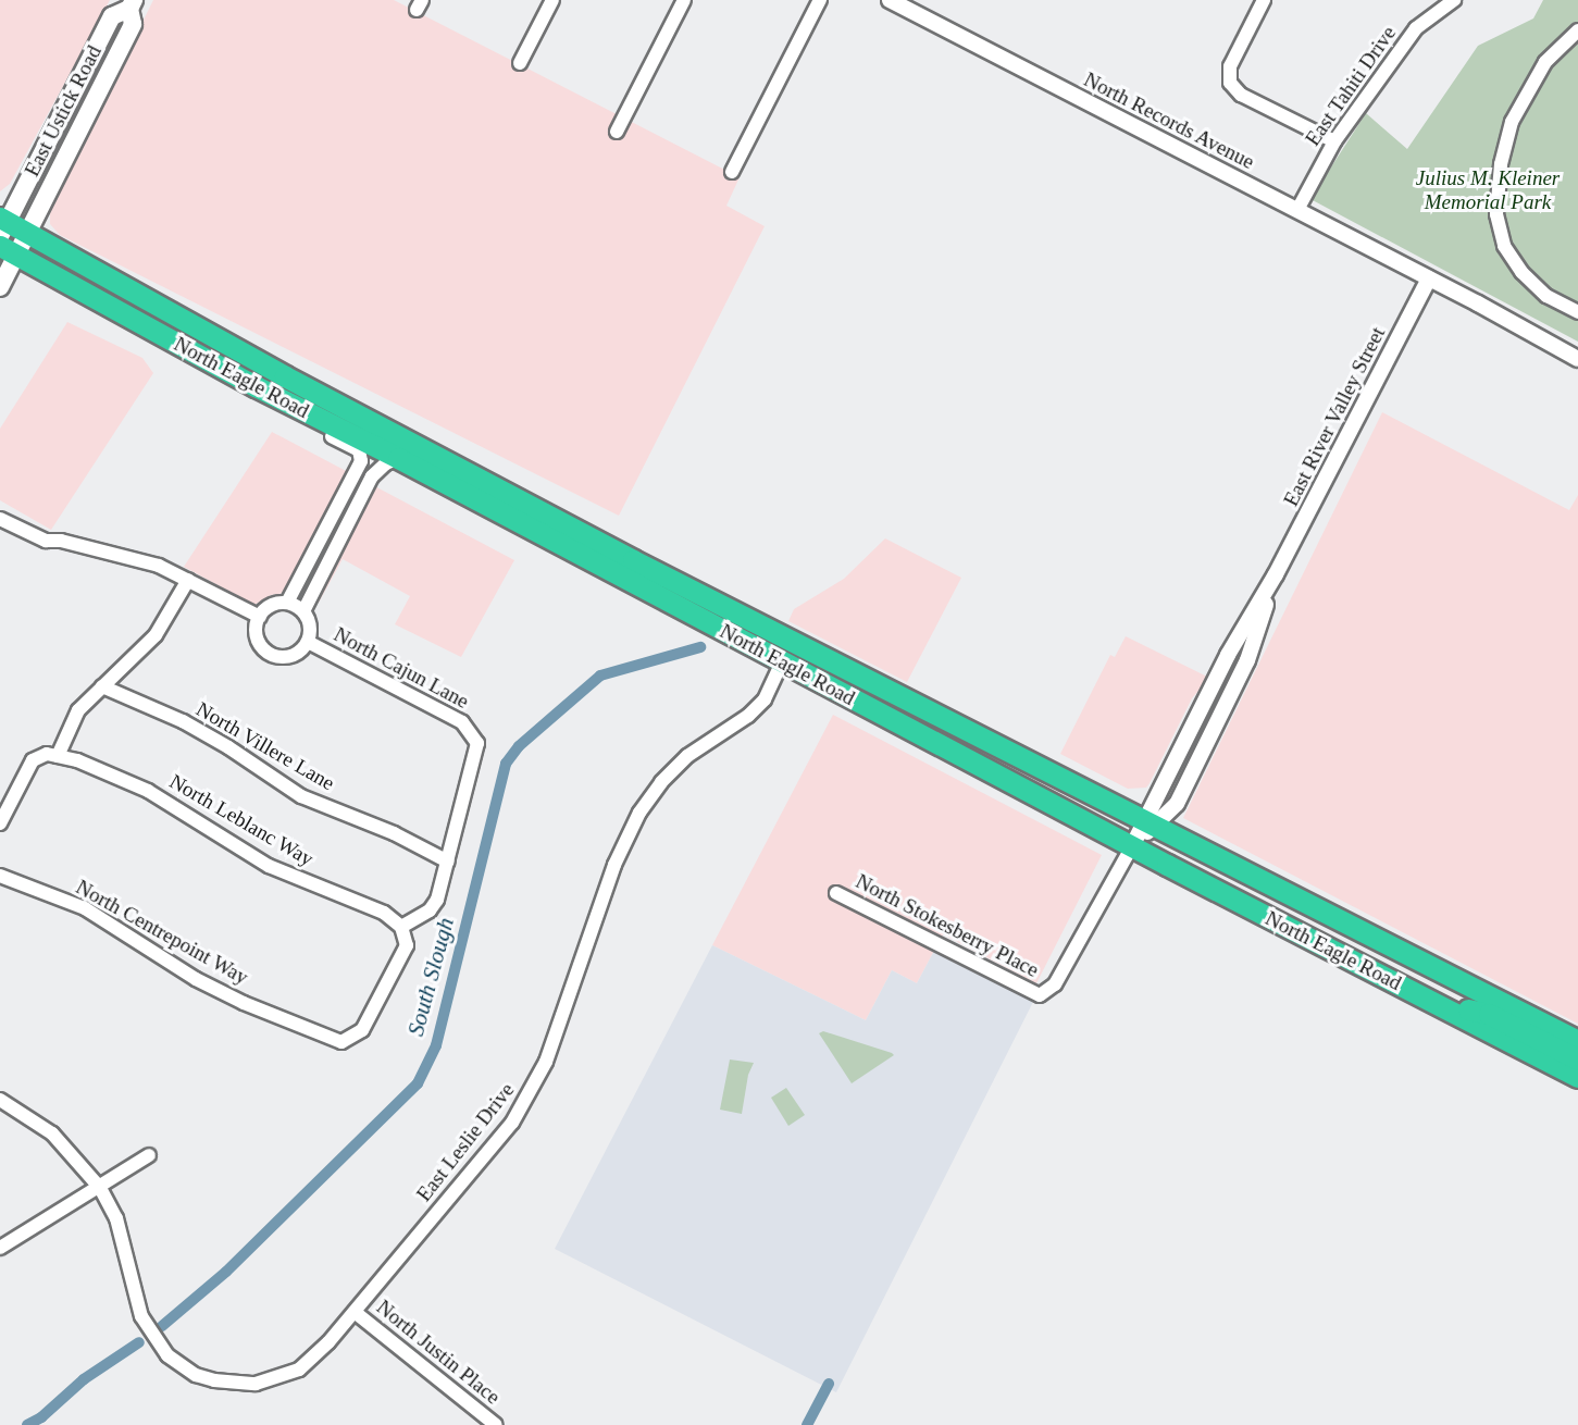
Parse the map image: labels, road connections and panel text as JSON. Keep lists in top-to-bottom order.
{
  "streets": {
    "highway": ["North Eagle Road"],
    "main road": ["East Ustick Road"],
    "street": [
      "East Tahiti Drive",
      "North Records Avenue",
      "East River Valley Street",
      "North Cajun Lane",
      "North Villere Lane",
      "North Leblanc Way",
      "North Stokesberry Place",
      "North Centrepoint Way",
      "East Leslie Drive",
      "North Justin Place"
    ]
  },
  "crossings": [
    ["East Tahiti Drive", "North Records Avenue"],
    ["East Ustick Road", "North Eagle Road"],
    ["North Records Avenue", "East River Valley Street"],
    ["North Eagle Road", "East River Valley Street"],
    ["North Eagle Road", "East Leslie Drive"],
    ["East River Valley Street", "North Stokesberry Place"],
    ["North Cajun Lane", "North Villere Lane"],
    ["North Leblanc Way", "North Centrepoint Way"],
    ["East Leslie Drive", "North Justin Place"]
  ],
  "water": ["South Slough"],
  "parks": ["Julius M. Kleiner Memorial Park"]
}
